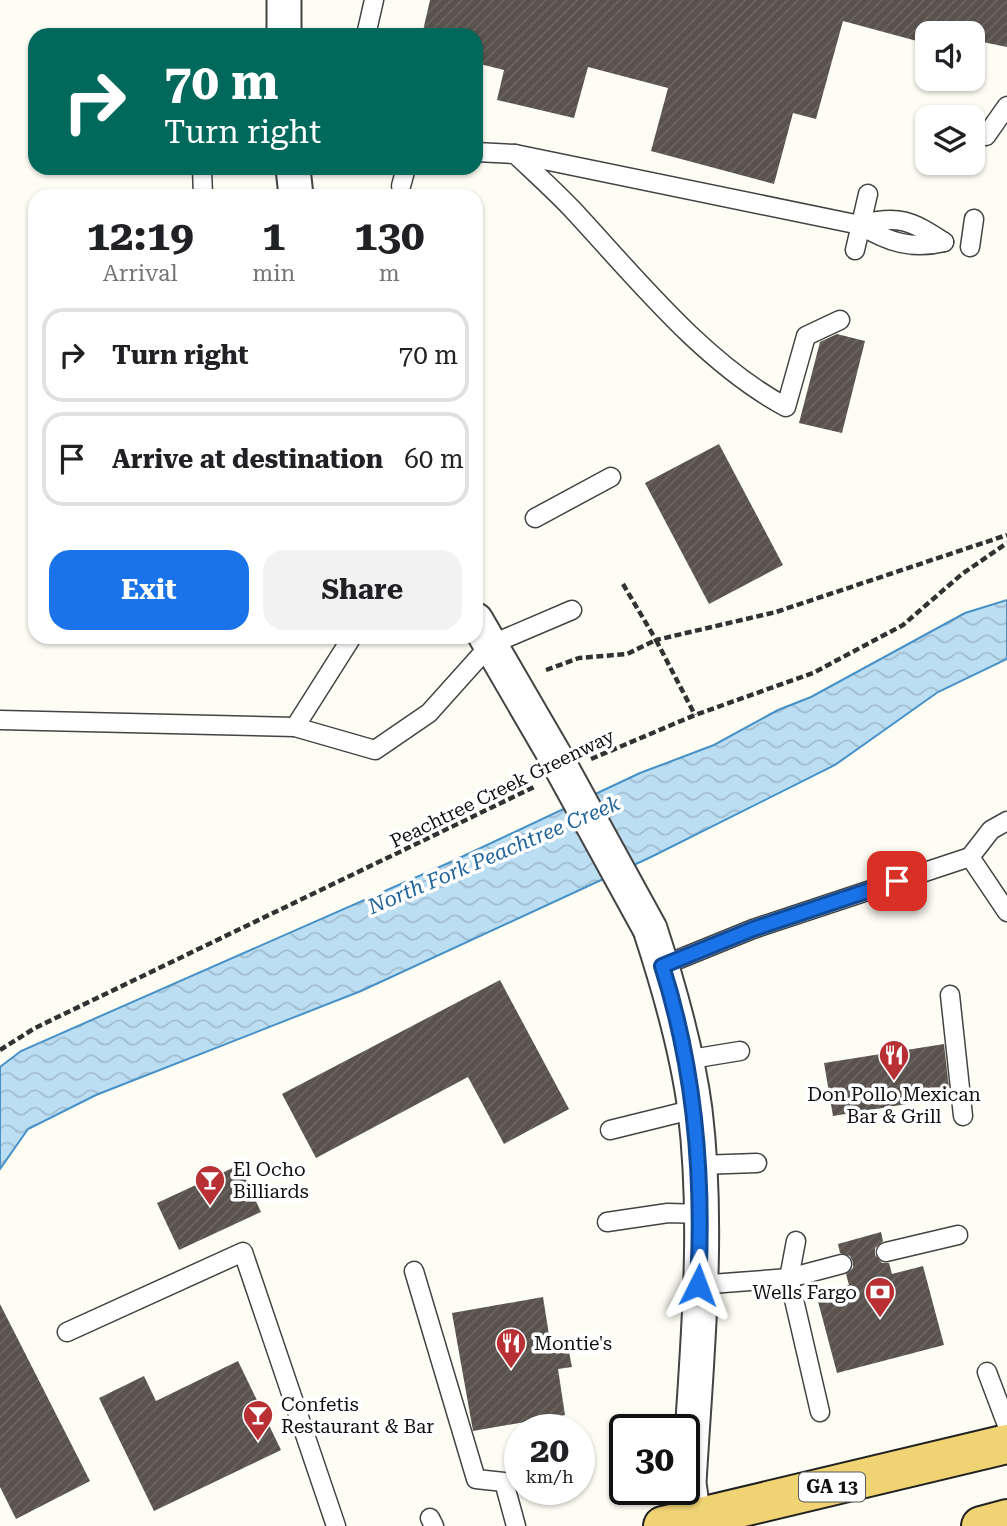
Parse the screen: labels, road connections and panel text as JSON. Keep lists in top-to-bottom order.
{
  "streets": {
    "main road": ["GA 13"],
    "path": ["Peachtree Creek Greenway"]
  },
  "water": ["North Fork Peachtree Creek"],
  "places": {
    "restaurant": ["Don Pollo Mexican Bar & Grill", "Montie's"],
    "bar": ["El Ocho Billiards", "Confetis Restaurant & Bar"],
    "bank": ["Wells Fargo"]
  },
  "page": {
    "turn": ["70 m", "Turn right"],
    "eta": [
      "12:19",
      "Arrival",
      "1",
      "min",
      "130",
      "m"
    ],
    "list": [
      {
        "name": "Turn right",
        "value": "70 m"
      },
      {
        "name": "Arrive at destination",
        "value": "60 m"
      }
    ],
    "buttons": ["Exit", "Share"],
    "speed": "20 km/h",
    "limit": "30"
  }
}
